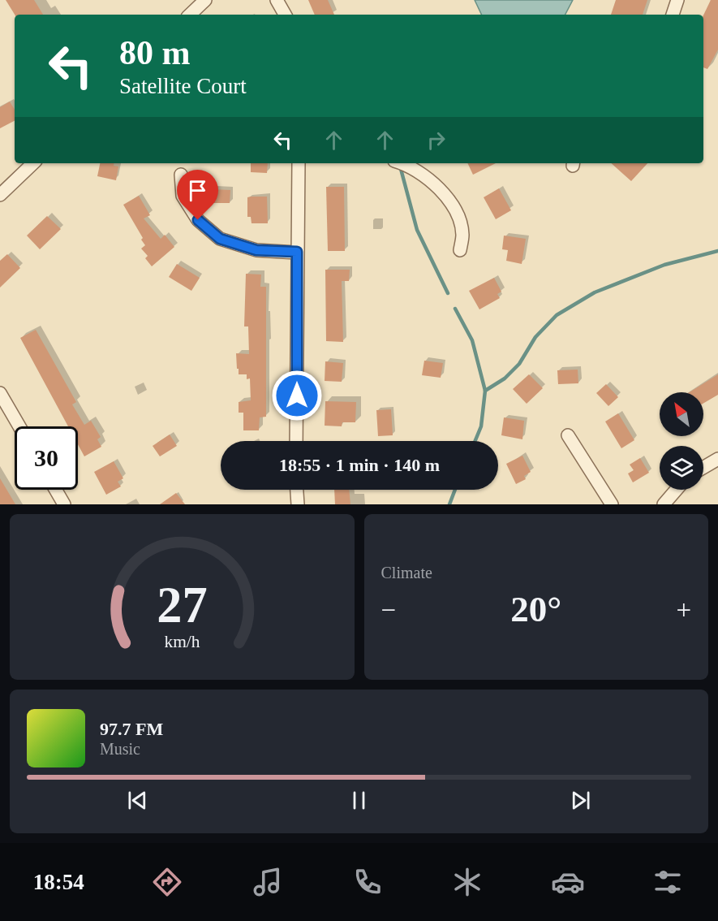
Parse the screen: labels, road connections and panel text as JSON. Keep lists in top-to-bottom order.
{
  "north": "top left",
  "page": {
    "turn": ["80 m", "Satellite Court"],
    "limit": "30",
    "trip": "18:55 · 1 min · 140 m",
    "tile": "Climate",
    "heat": ["−", "20°", "+"],
    "song": ["97.7 FM", "Music"],
    "tabs": "18:54",
    "gauge": ["27", "km/h"]
  }
}
